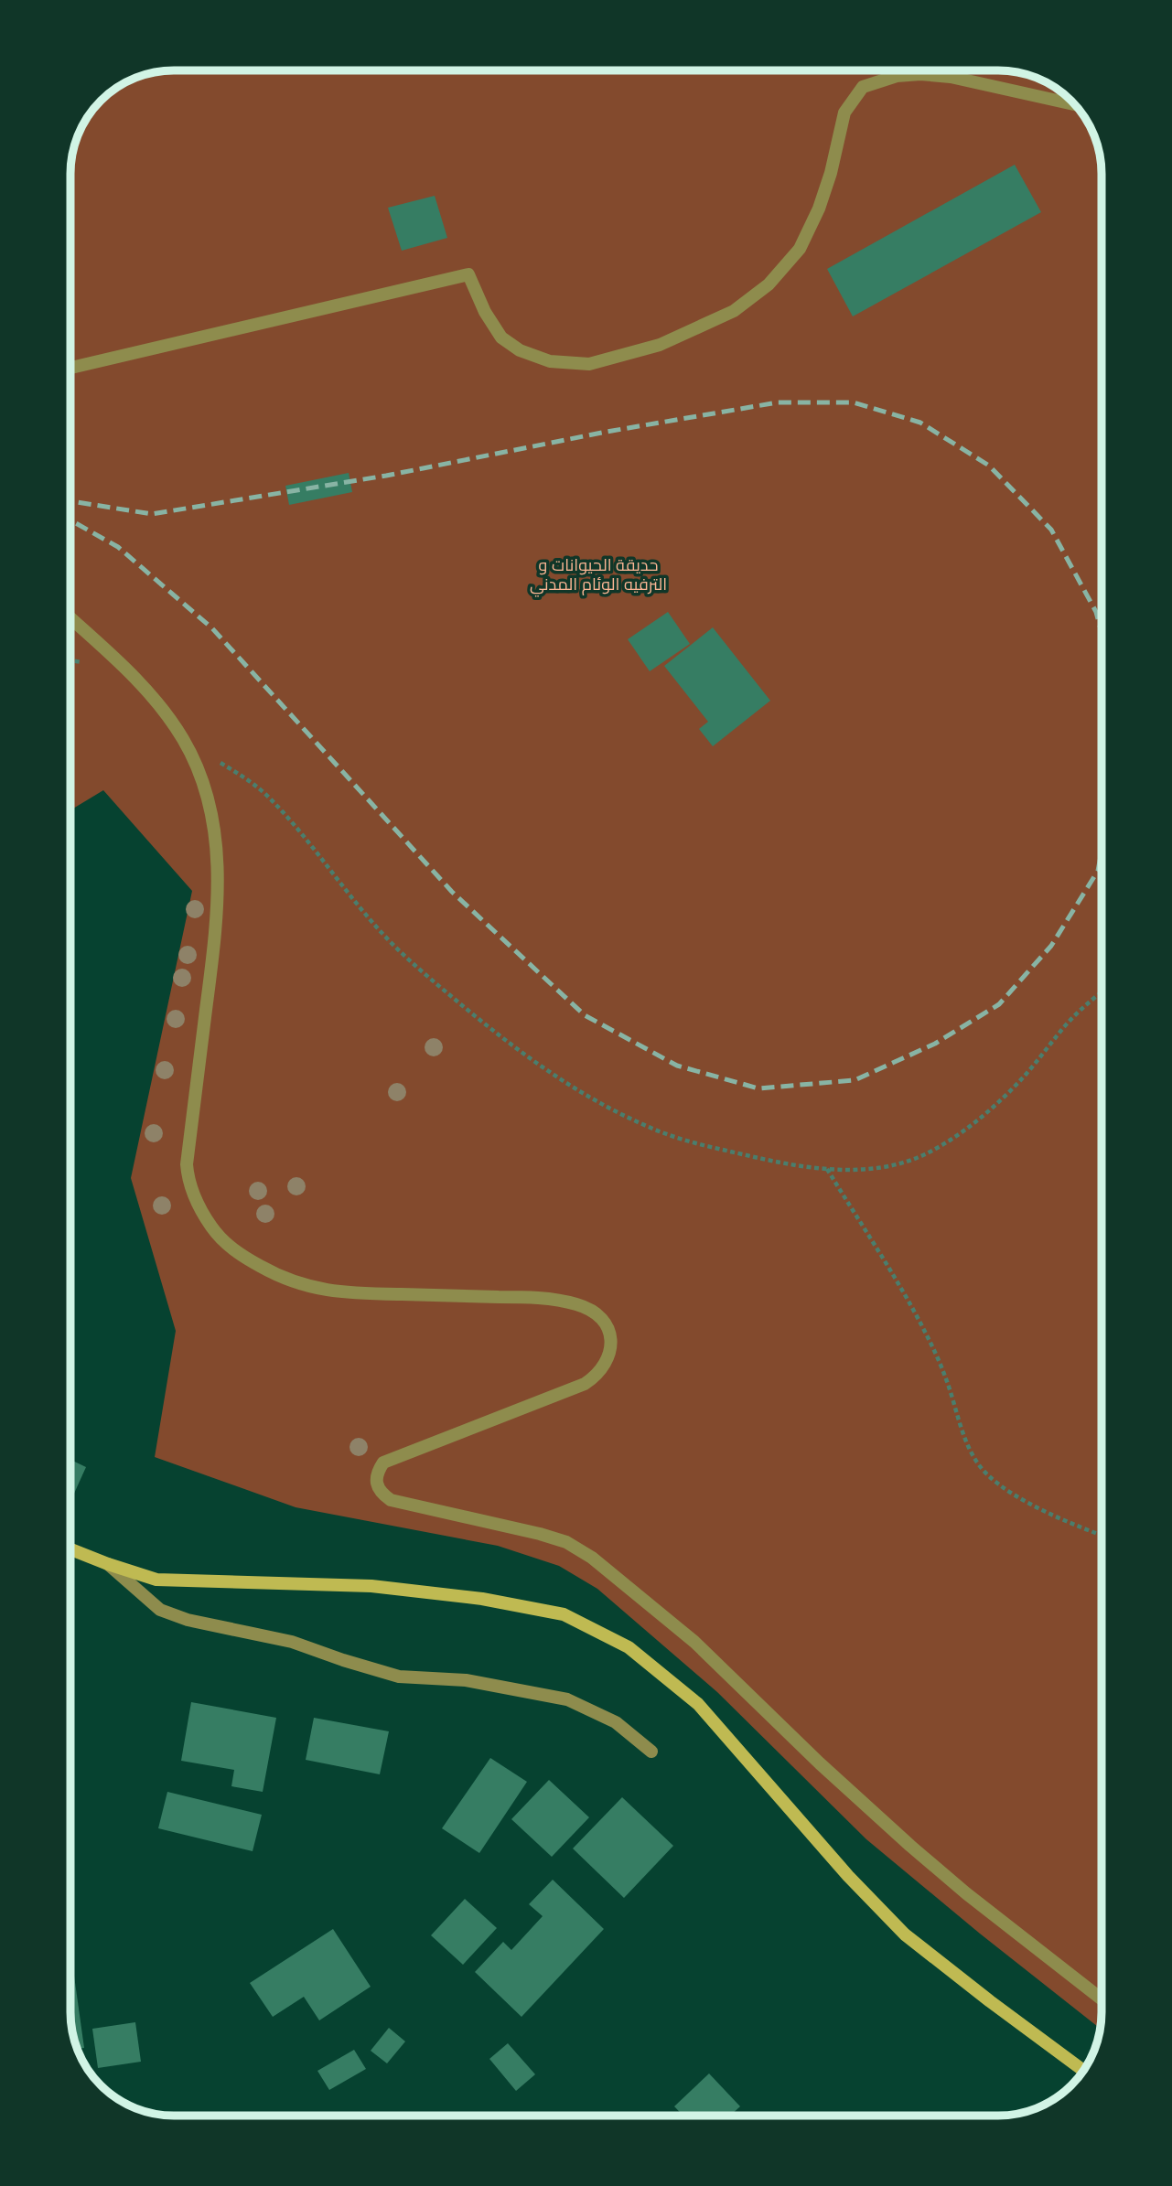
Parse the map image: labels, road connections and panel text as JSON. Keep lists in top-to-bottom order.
{
  "parks": ["حديقة الحيوانات و الترفيه الوئام المدني"]
}
